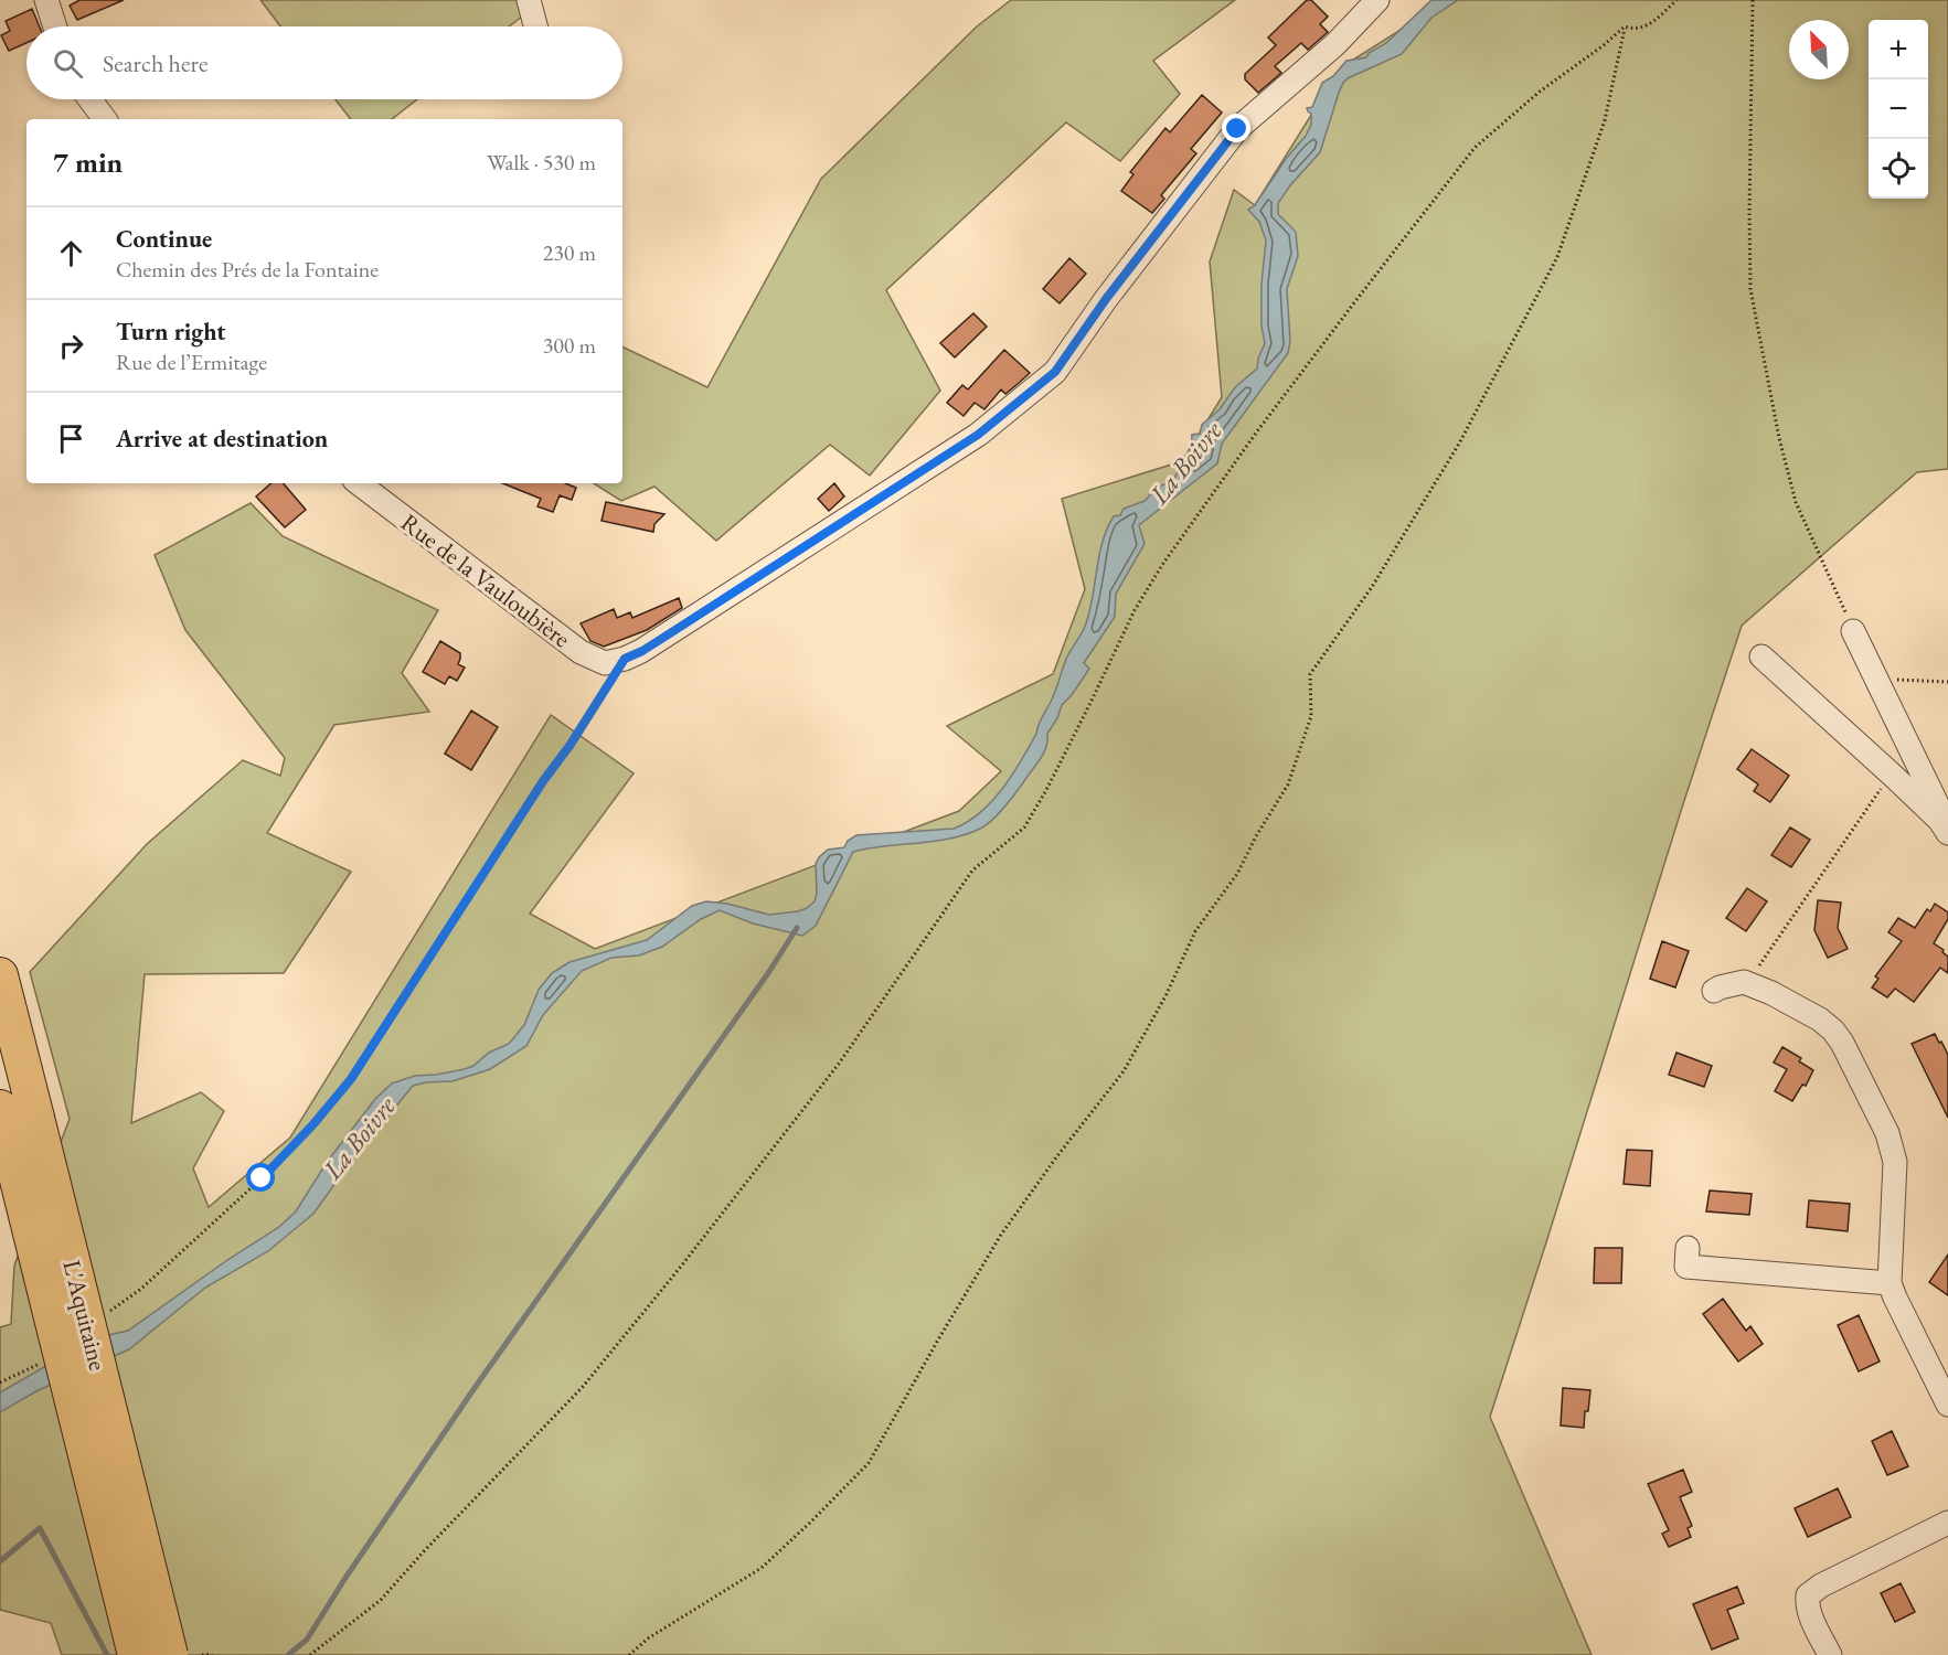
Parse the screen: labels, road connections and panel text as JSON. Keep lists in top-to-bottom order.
{
  "streets": {
    "highway": ["L'Aquitaine"],
    "street": ["Rue de la Vauloubière"]
  },
  "water": ["La Boivre"],
  "north": "top left",
  "page": {
    "map_buttons": ["+", "−"],
    "search": "Search here",
    "heading": ["7 min", "Walk · 530 m"],
    "list": [
      ["Continue", "Chemin des Prés de la Fontaine", "230 m"],
      ["Turn right", "Rue de l’Ermitage", "300 m"],
      "Arrive at destination"
    ]
  }
}
